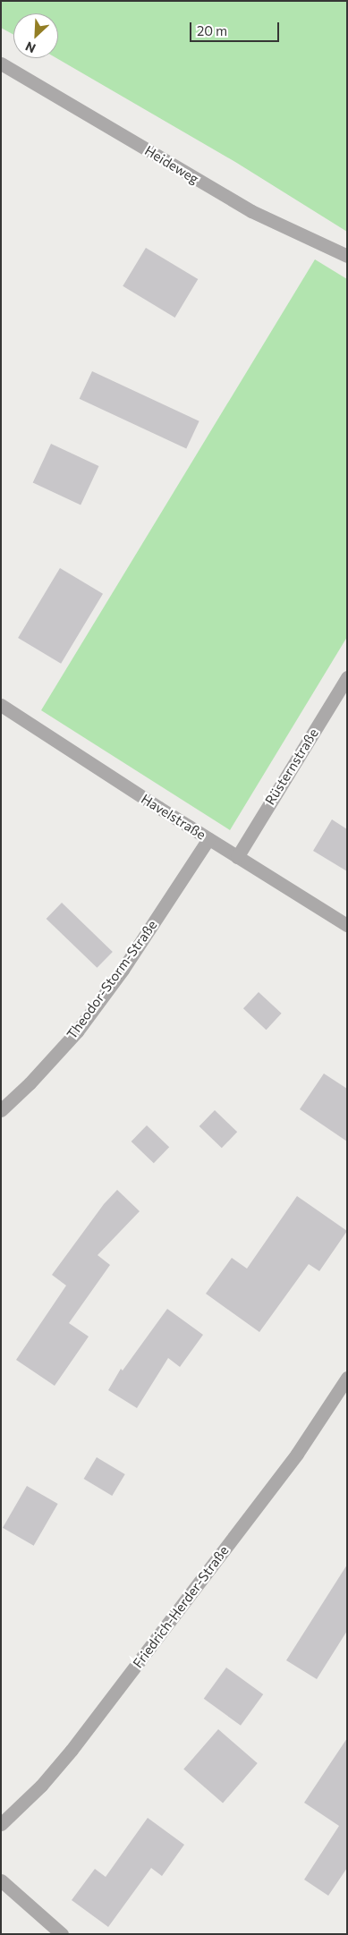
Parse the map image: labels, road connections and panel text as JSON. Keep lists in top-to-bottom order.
{
  "streets": {
    "street": [
      "Heideweg",
      "Rüsternstraße",
      "Havelstraße",
      "Theodor-Storm-Straße",
      "Friedrich-Herder-Straße"
    ]
  },
  "crossings": [
    ["Rüsternstraße", "Havelstraße"],
    ["Havelstraße", "Theodor-Storm-Straße"]
  ],
  "scale_bar": "20 m",
  "north": "bottom left"
}
